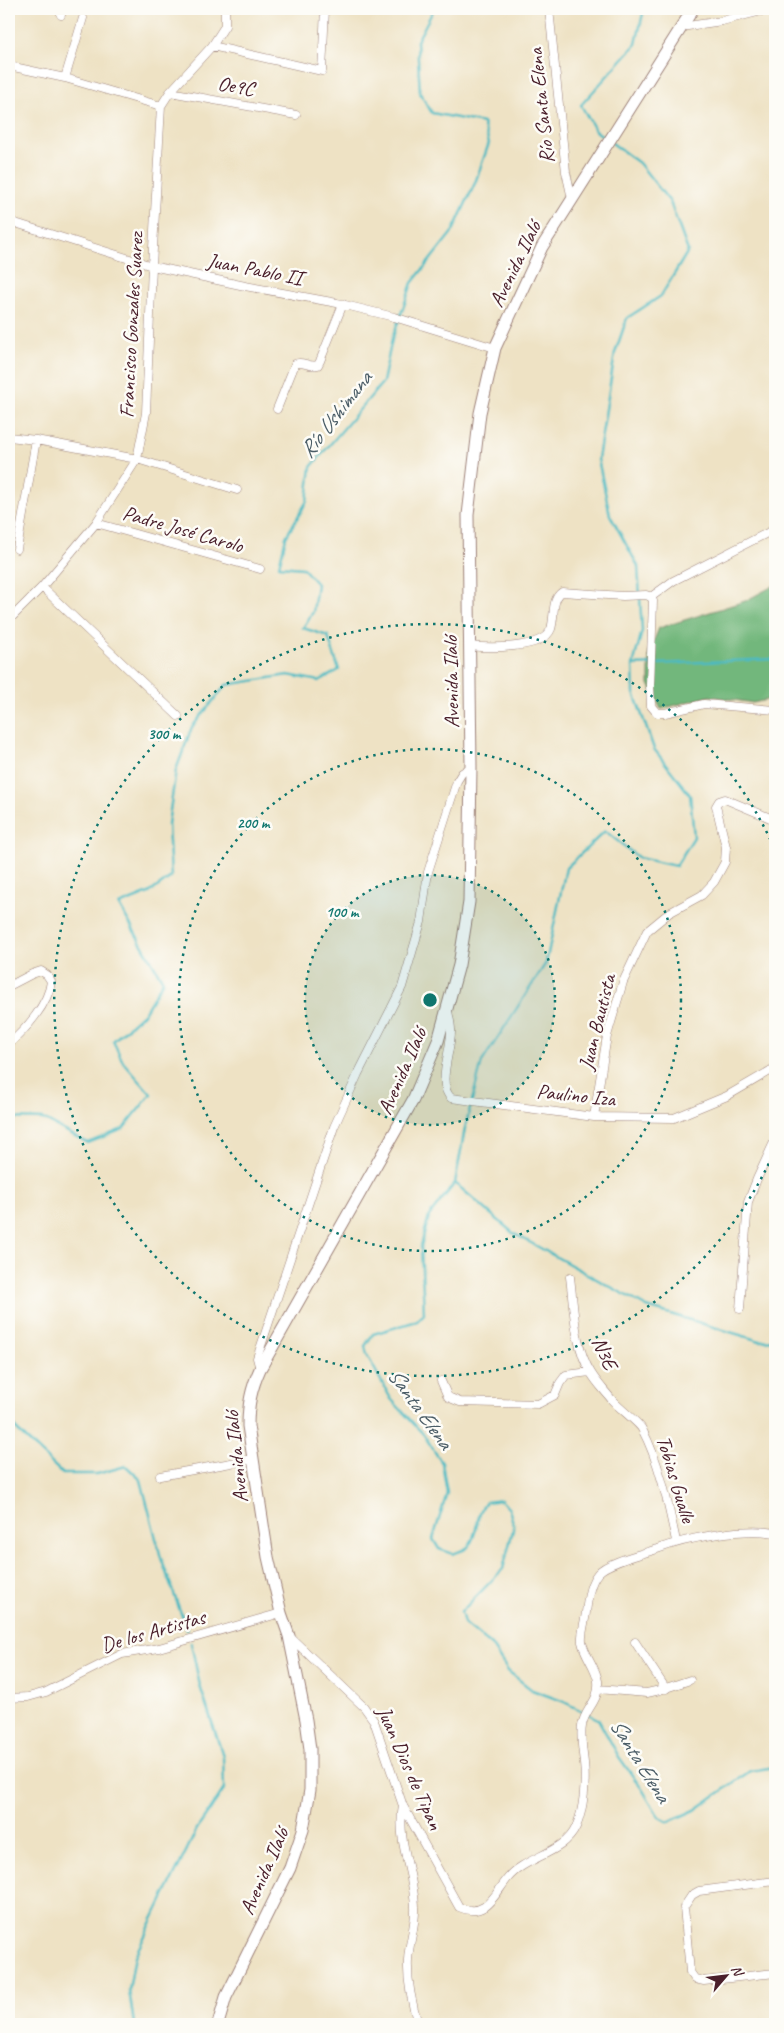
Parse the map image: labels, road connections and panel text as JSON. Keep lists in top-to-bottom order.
{
  "streets": {
    "main road": ["Avenida Ilaló"],
    "street": [
      "Oe9C",
      "Río Santa Elena",
      "Juan Pablo II",
      "Francisco Gonzales Suarez",
      "Padre José Carolo",
      "Juan Bautista",
      "Paulino Iza",
      "N3E",
      "Tobias Gualle",
      "De los Artistas",
      "Juan Dios de Tipan"
    ]
  },
  "crossings": [
    ["Oe9C", "Francisco Gonzales Suarez"],
    ["Río Santa Elena", "Avenida Ilaló"],
    ["Avenida Ilaló", "Juan Pablo II"],
    ["Avenida Ilaló", "Paulino Iza"],
    ["Avenida Ilaló", "De los Artistas"],
    ["Avenida Ilaló", "Juan Dios de Tipan"],
    ["Juan Pablo II", "Francisco Gonzales Suarez"],
    ["Francisco Gonzales Suarez", "Padre José Carolo"],
    ["Juan Bautista", "Paulino Iza"],
    ["N3E", "Tobias Gualle"]
  ],
  "water": ["Río Ushimana", "Santa Elena"],
  "north": "top right",
  "rings": ["300 m", "200 m", "100 m"]
}
